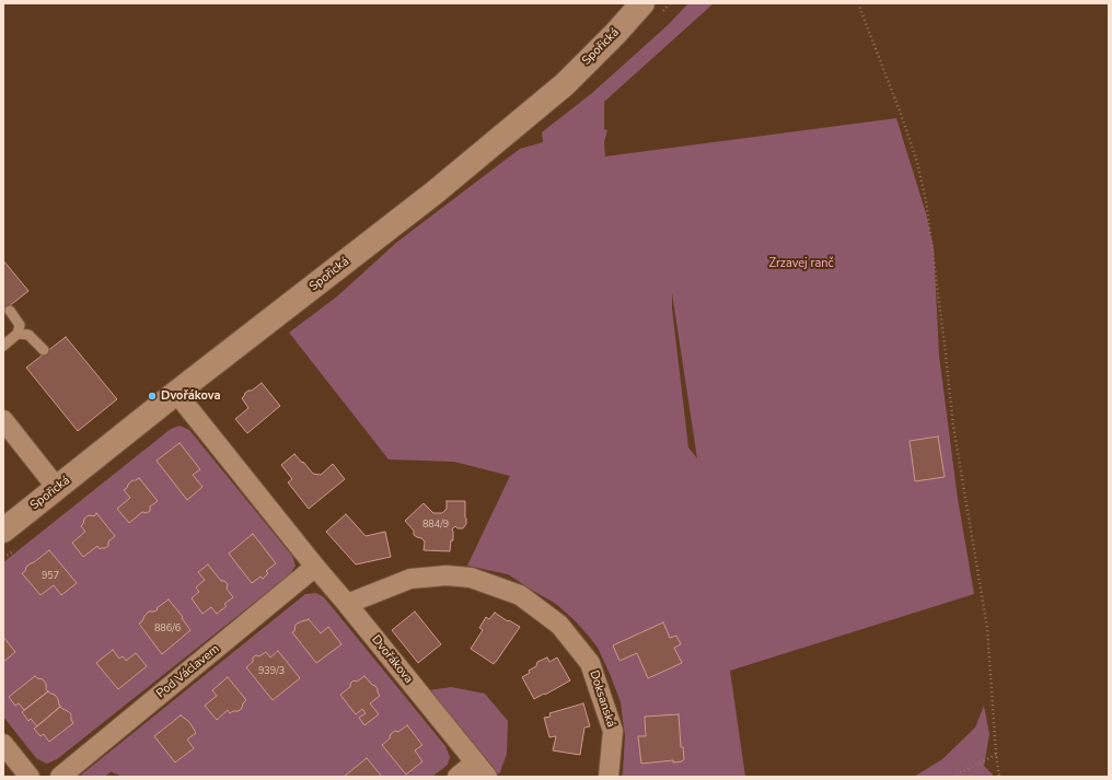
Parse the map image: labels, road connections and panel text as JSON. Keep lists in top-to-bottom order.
{
  "streets": {
    "street": [
      "Spořická",
      "Dvořákova",
      "Pod Václavem",
      "Doksanská"
    ]
  },
  "crossings": [
    ["Spořická", "Dvořákova"],
    ["Dvořákova", "Pod Václavem"],
    ["Dvořákova", "Doksanská"]
  ],
  "parks": ["Zrzavej ranč"],
  "places": ["Dvořákova"],
  "house_numbers": [
    "884/9",
    "957",
    "886/6",
    "939/3"
  ]
}
